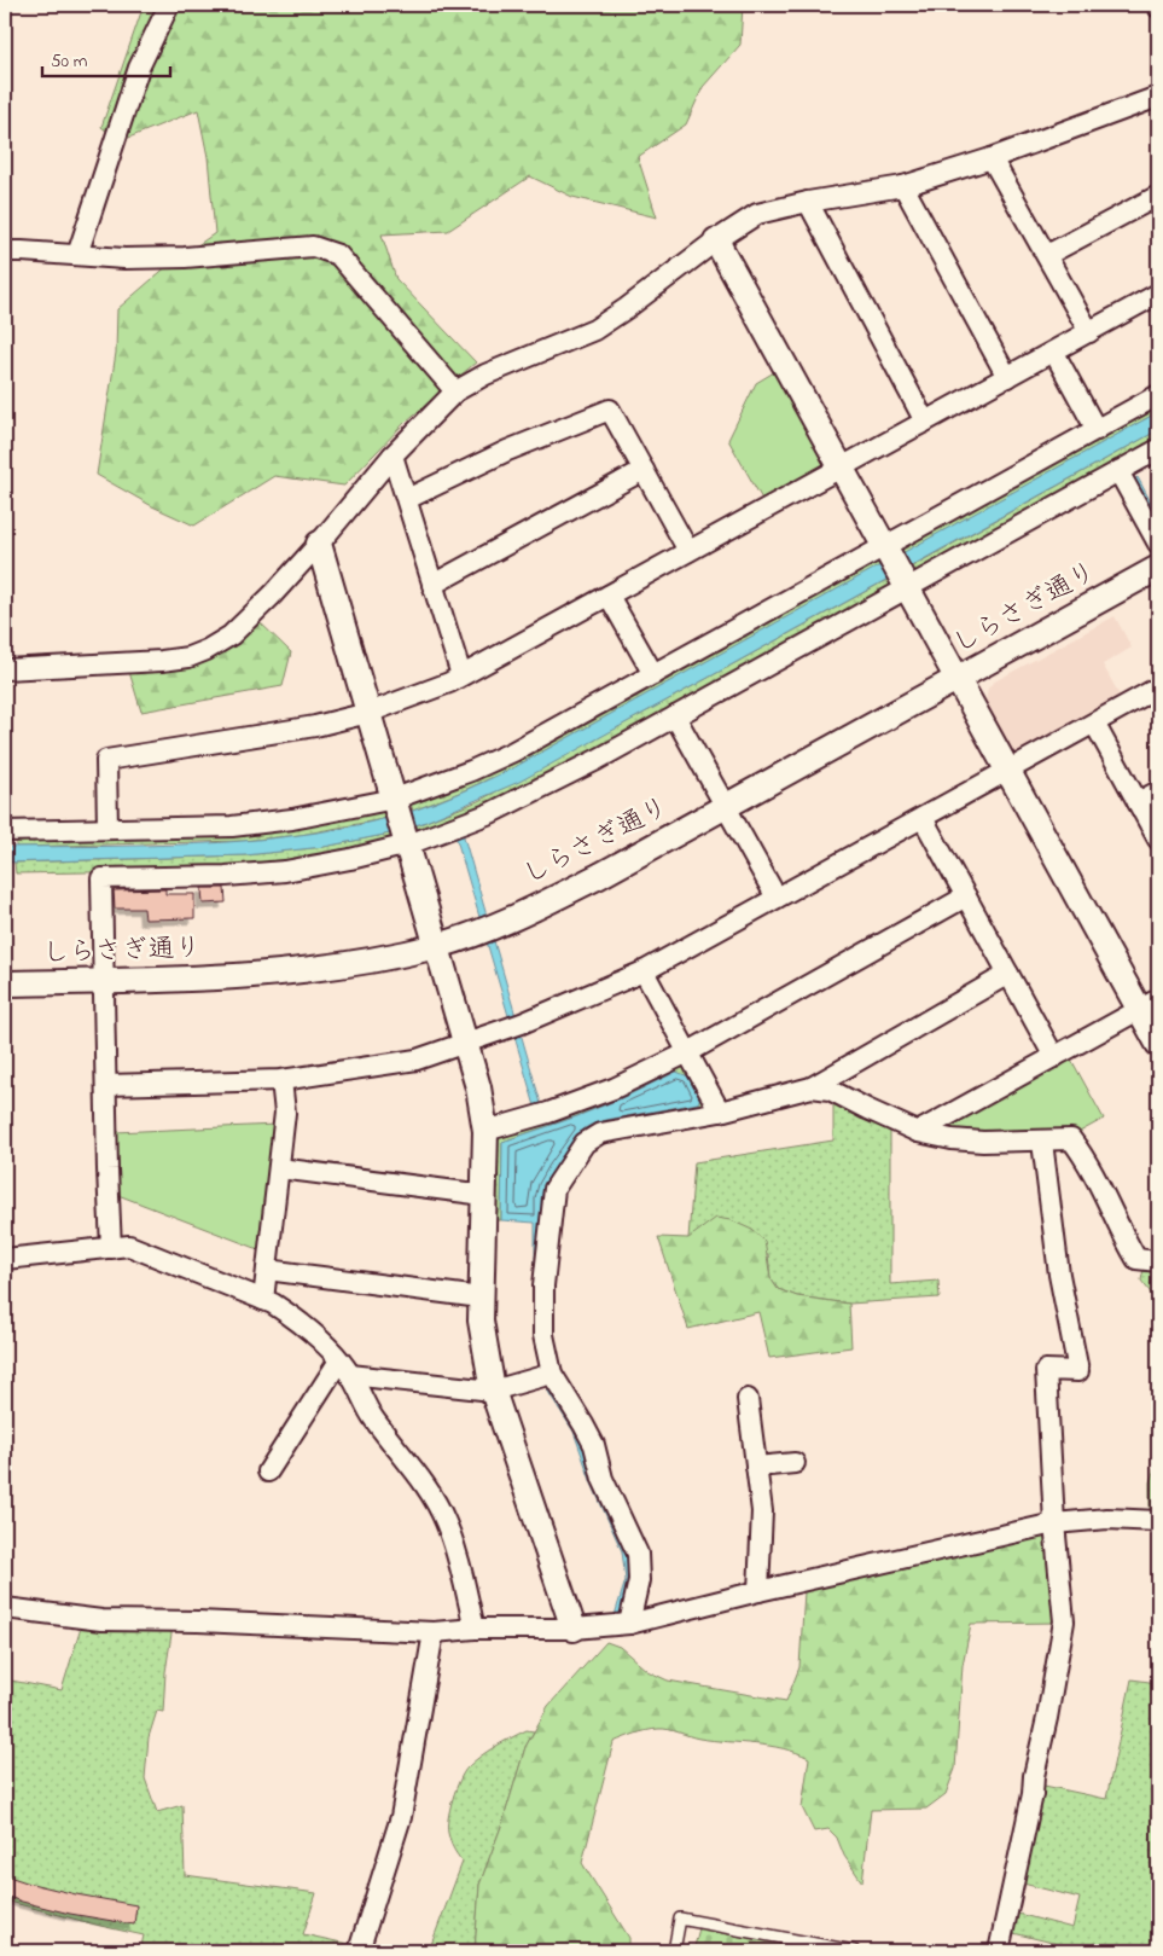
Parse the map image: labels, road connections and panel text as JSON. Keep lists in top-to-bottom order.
{
  "streets": {
    "street": ["しらさぎ通り"]
  },
  "scale_bar": "50 m"
}
